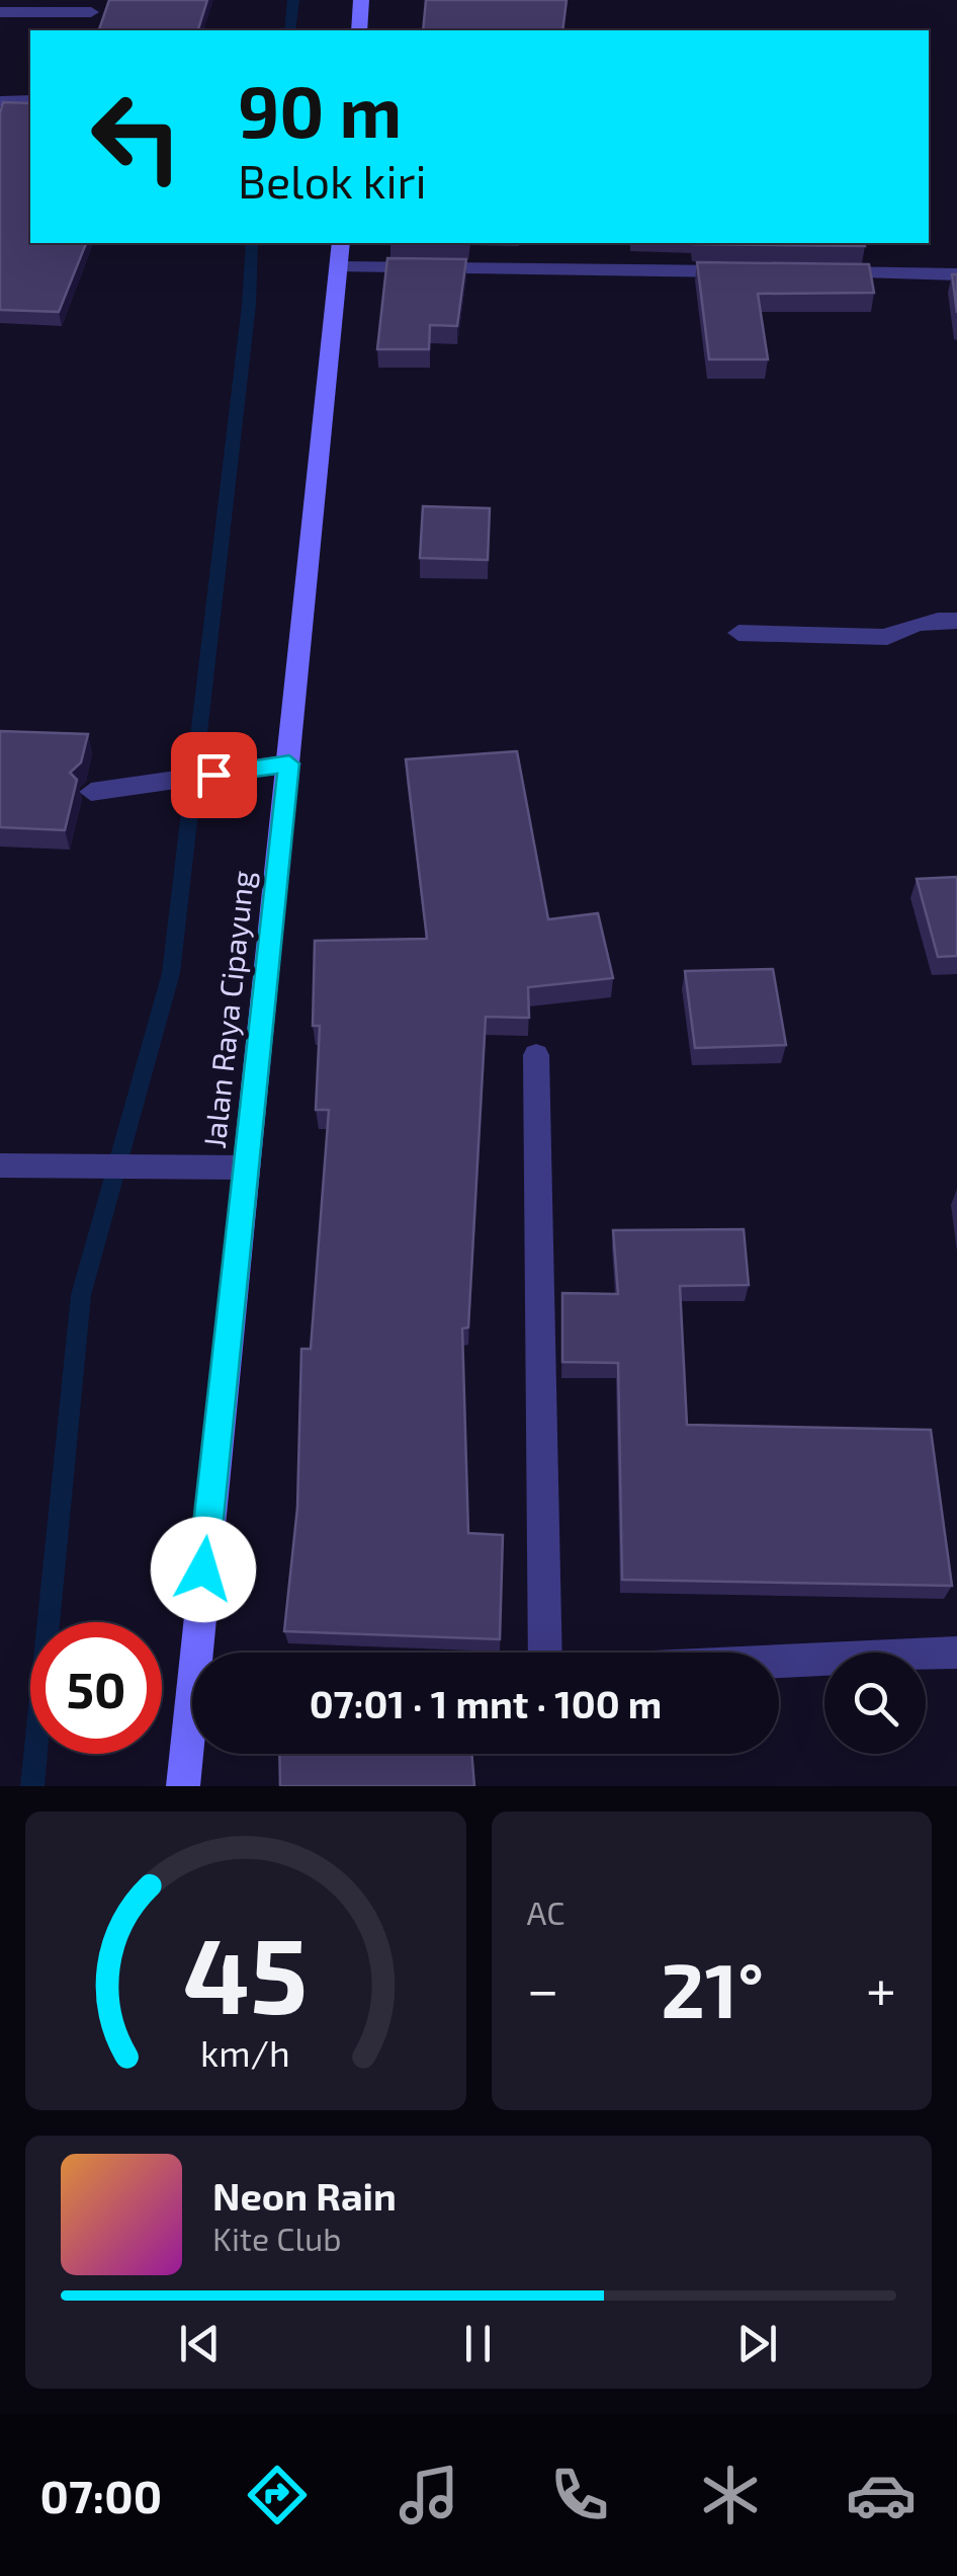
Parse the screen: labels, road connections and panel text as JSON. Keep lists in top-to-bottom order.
{
  "streets": {
    "main road": ["Jalan Raya Cipayung"]
  },
  "page": {
    "turn": ["90 m", "Belok kiri"],
    "limit": "50",
    "trip": "07:01 · 1 mnt · 100 m",
    "tile": "AC",
    "heat": ["−", "21°", "+"],
    "song": ["Neon Rain", "Kite Club"],
    "tabs": "07:00",
    "gauge": ["45", "km/h"]
  }
}
